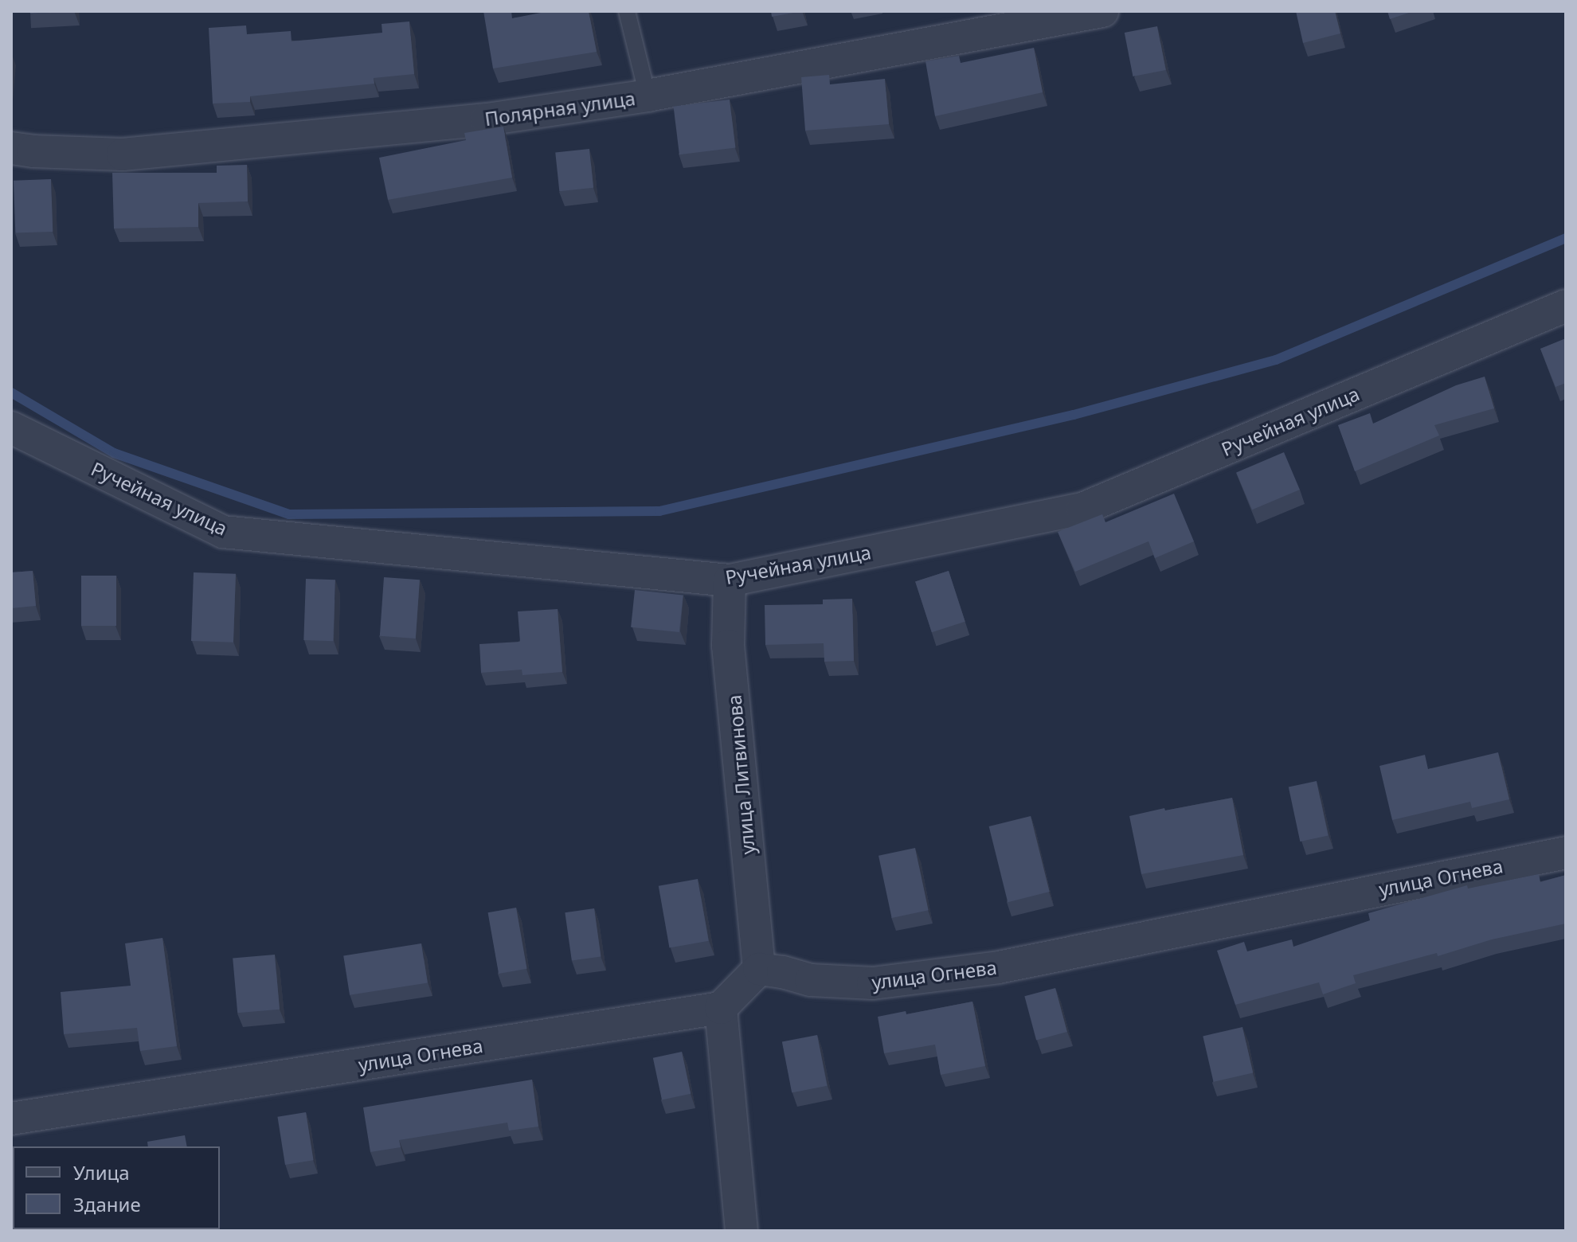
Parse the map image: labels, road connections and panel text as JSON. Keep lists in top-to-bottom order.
{
  "streets": {
    "street": [
      "Полярная улица",
      "Ручейная улица",
      "улица Литвинова",
      "улица Огнева"
    ]
  },
  "crossings": [
    ["Ручейная улица", "улица Литвинова"],
    ["улица Литвинова", "улица Огнева"]
  ],
  "legend": ["Улица", "Здание"]
}
